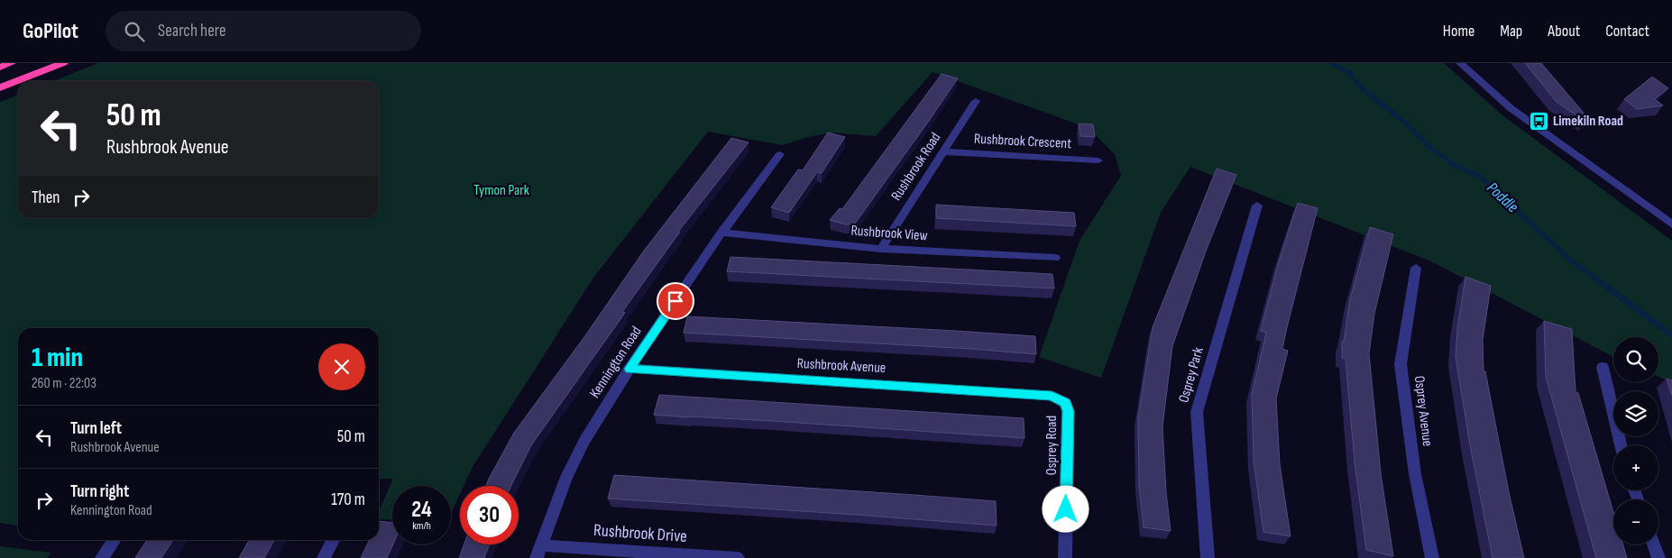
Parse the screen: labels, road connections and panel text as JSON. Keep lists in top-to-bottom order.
{
  "streets": {
    "street": [
      "Rushbrook Crescent",
      "Rushbrook Road",
      "Rushbrook View",
      "Kennington Road",
      "Rushbrook Avenue",
      "Osprey Park",
      "Osprey Avenue",
      "Osprey Road",
      "Rushbrook Drive"
    ]
  },
  "crossings": [
    ["Rushbrook Crescent", "Rushbrook Road"],
    ["Rushbrook Road", "Rushbrook View"],
    ["Rushbrook View", "Kennington Road"],
    ["Kennington Road", "Rushbrook Avenue"],
    ["Kennington Road", "Rushbrook Drive"],
    ["Rushbrook Avenue", "Osprey Road"]
  ],
  "water": ["Poddle"],
  "parks": ["Tymon Park"],
  "places": {
    "bus stop": ["Limekiln Road"]
  },
  "page": {
    "header": "GoPilot",
    "search": "Search here",
    "nav": [
      "Home",
      "Map",
      "About",
      "Contact"
    ],
    "turn": ["50 m", "Rushbrook Avenue"],
    "then": "Then",
    "heading": ["1 min", "260 m · 22:03"],
    "map_buttons": ["+", "−"],
    "list": [
      {
        "name": "Turn left",
        "note": "Rushbrook Avenue",
        "value": "50 m"
      },
      {
        "name": "Turn right",
        "note": "Kennington Road",
        "value": "170 m"
      }
    ],
    "speed": "24 km/h",
    "limit": "30"
  }
}
